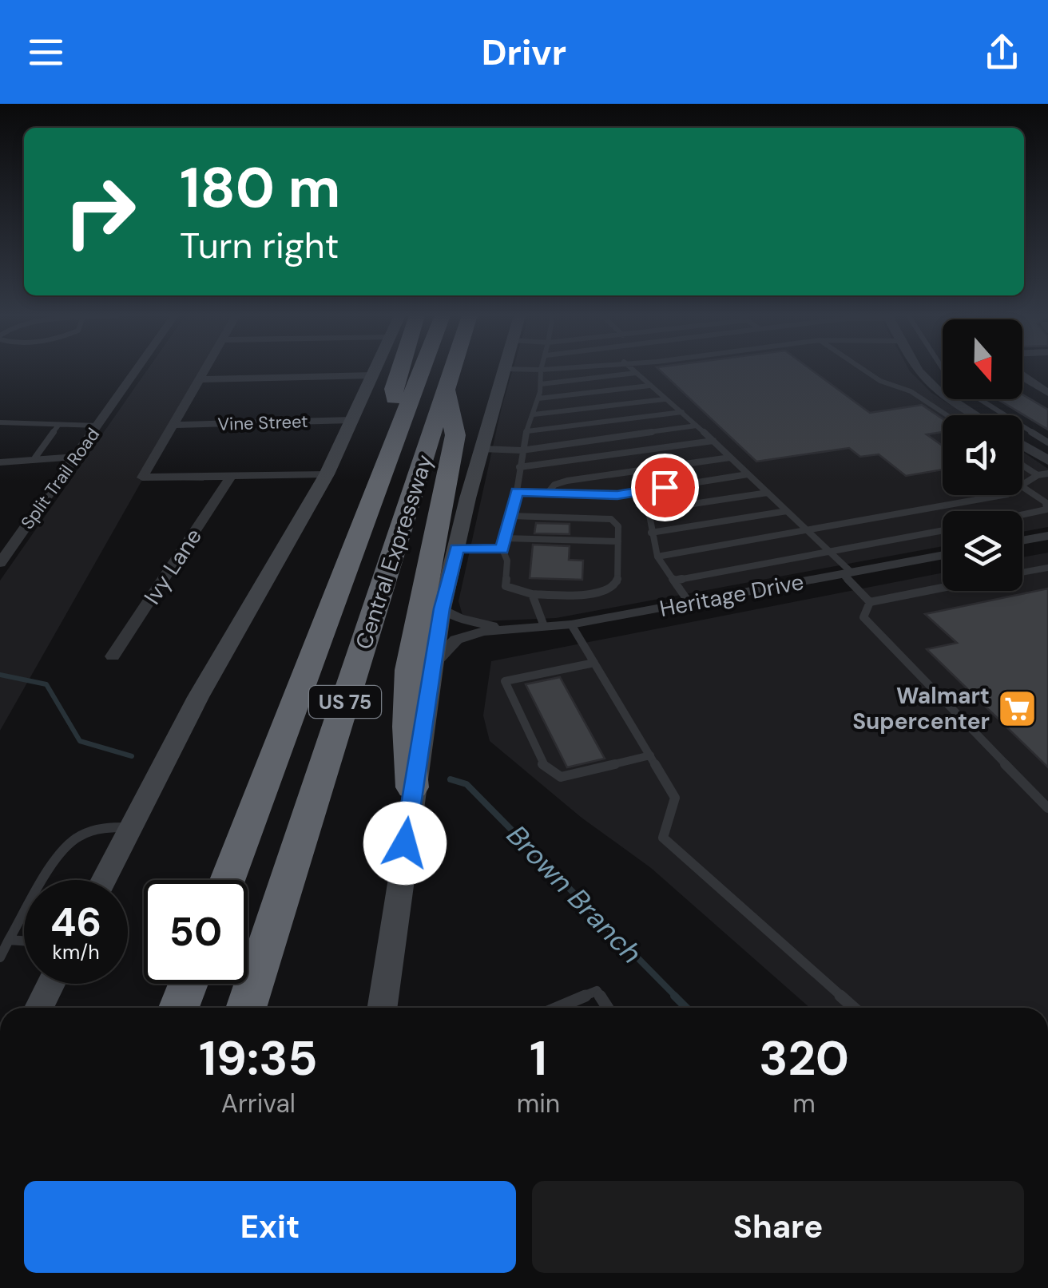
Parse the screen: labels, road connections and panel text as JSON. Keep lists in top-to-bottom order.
{
  "streets": {
    "highway": ["Central Expressway", "US 75"],
    "street": [
      "Vine Street",
      "Split Trail Road",
      "Ivy Lane",
      "Heritage Drive"
    ]
  },
  "water": ["Brown Branch"],
  "places": {
    "supermarket": ["Walmart Supercenter"]
  },
  "north": "bottom",
  "page": {
    "header": "Drivr",
    "turn": ["180 m", "Turn right"],
    "speed": "46 km/h",
    "limit": "50",
    "eta": [
      "19:35",
      "Arrival",
      "1",
      "min",
      "320",
      "m"
    ],
    "buttons": ["Exit", "Share"]
  }
}
